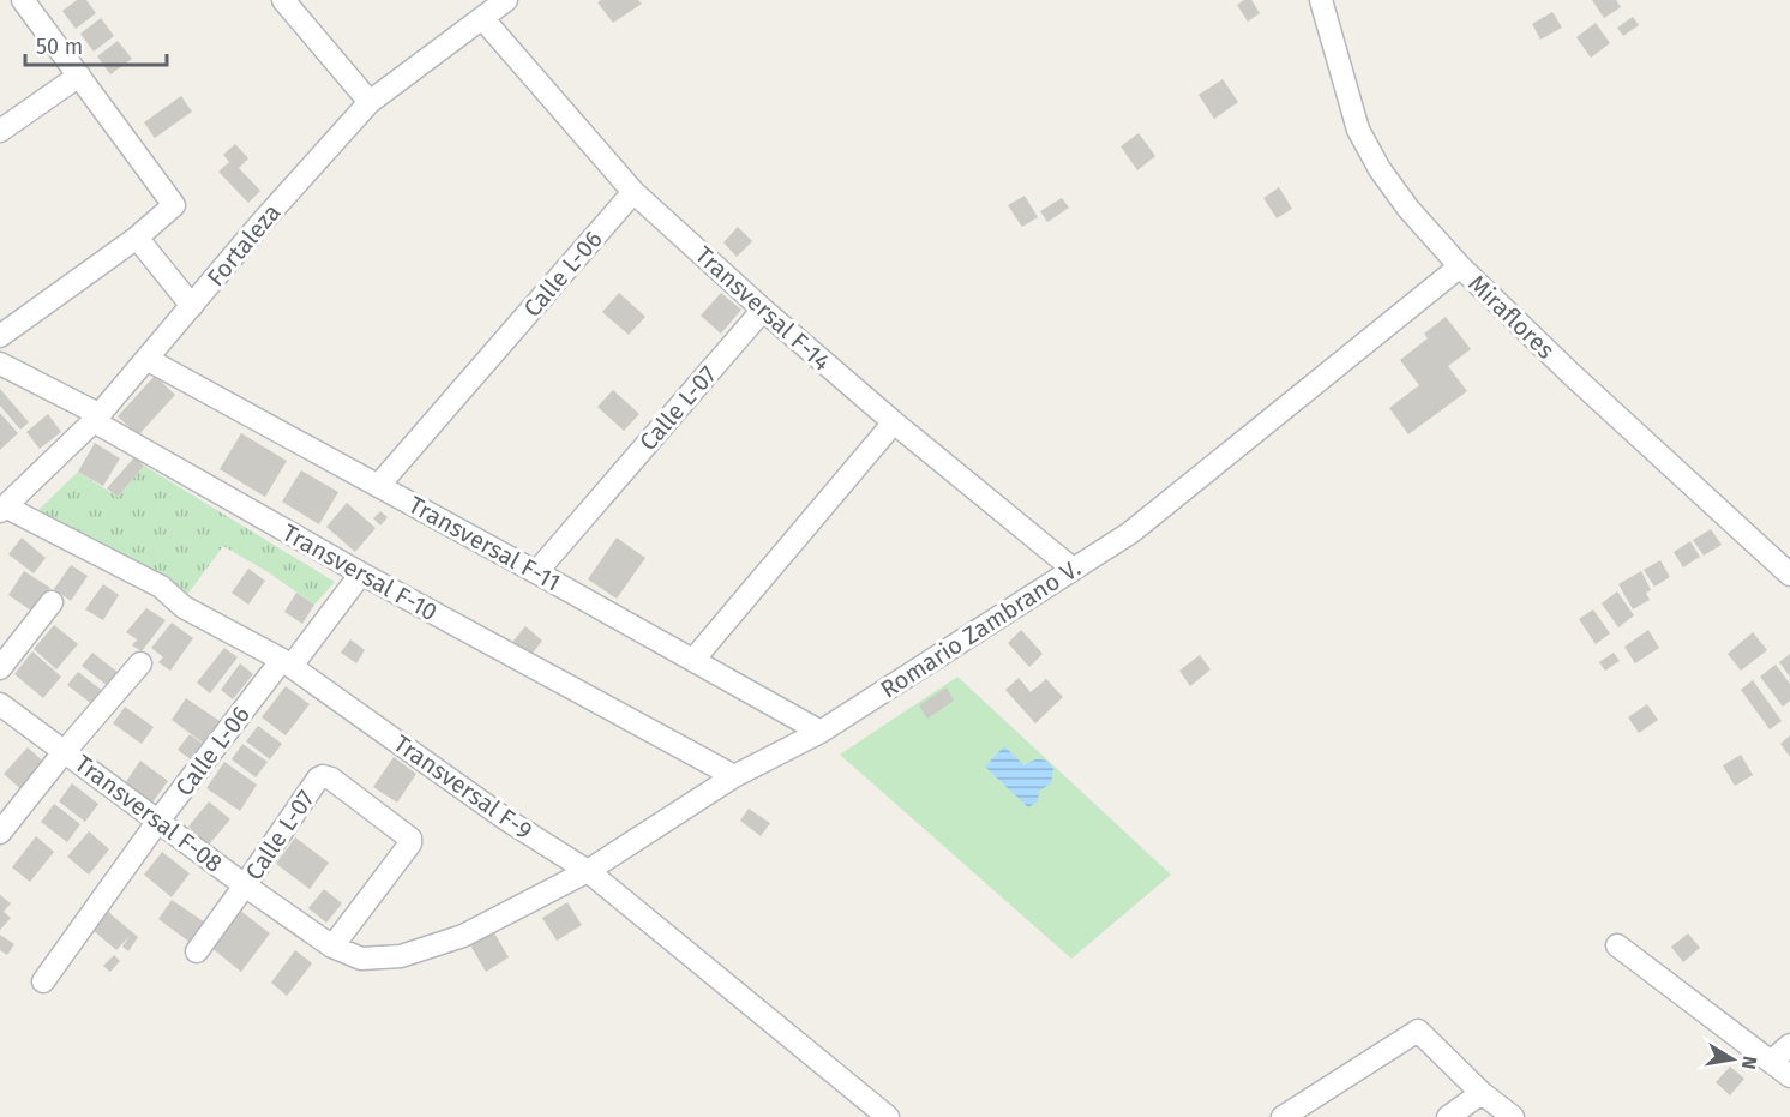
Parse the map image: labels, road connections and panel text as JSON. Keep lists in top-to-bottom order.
{
  "streets": {
    "street": [
      "Fortaleza",
      "Calle L-06",
      "Transversal F-14",
      "Miraflores",
      "Calle L-07",
      "Transversal F-11",
      "Transversal F-10",
      "Romario Zambrano V.",
      "Transversal F-9",
      "Transversal F-08"
    ]
  },
  "crossings": [
    ["Fortaleza", "Transversal F-14"],
    ["Fortaleza", "Transversal F-11"],
    ["Fortaleza", "Transversal F-10"],
    ["Fortaleza", "Transversal F-9"],
    ["Calle L-06", "Transversal F-14"],
    ["Calle L-06", "Transversal F-11"],
    ["Calle L-06", "Transversal F-10"],
    ["Calle L-06", "Transversal F-9"],
    ["Calle L-06", "Transversal F-08"],
    ["Transversal F-14", "Calle L-07"],
    ["Transversal F-14", "Romario Zambrano V."],
    ["Miraflores", "Romario Zambrano V."],
    ["Calle L-07", "Transversal F-11"],
    ["Calle L-07", "Transversal F-08"],
    ["Transversal F-11", "Romario Zambrano V."],
    ["Transversal F-10", "Romario Zambrano V."],
    ["Romario Zambrano V.", "Transversal F-9"],
    ["Romario Zambrano V.", "Transversal F-08"]
  ],
  "scale_bar": "50 m",
  "north": "right"
}
